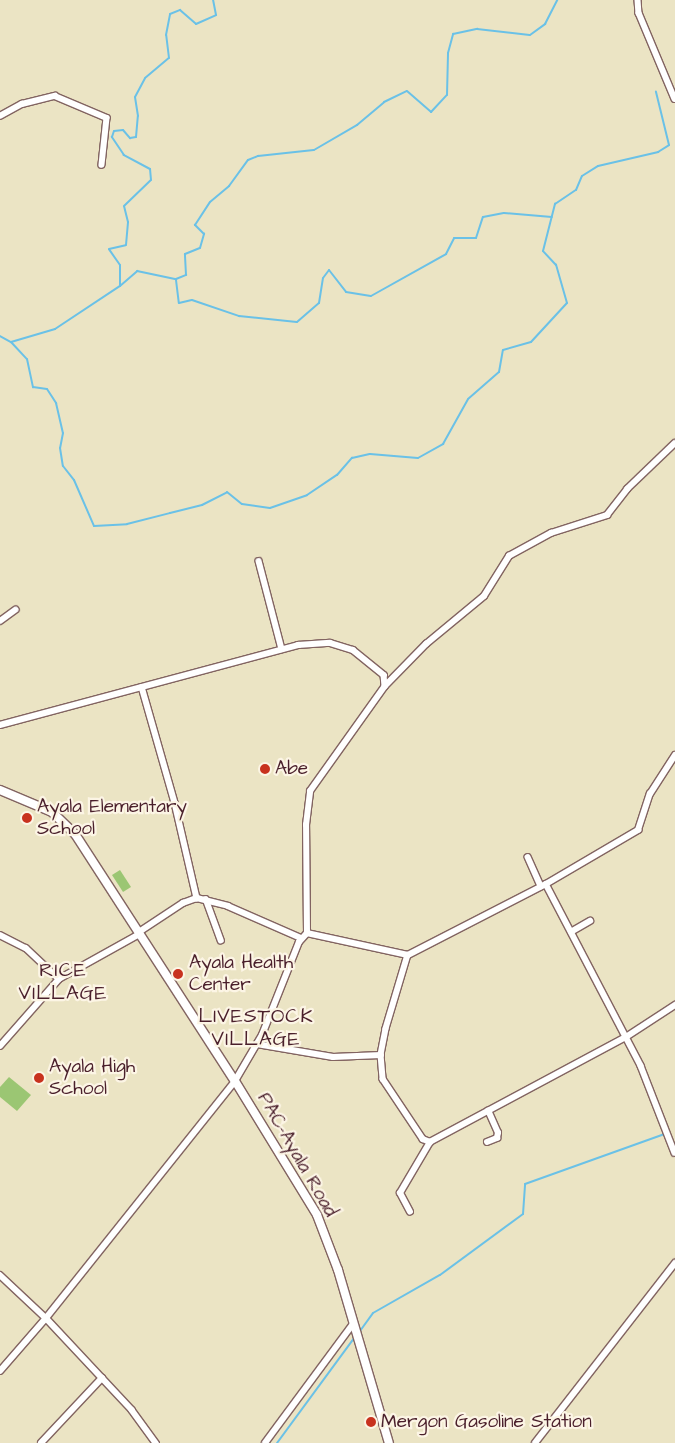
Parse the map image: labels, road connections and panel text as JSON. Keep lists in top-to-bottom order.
{
  "streets": {
    "street": ["PAC-Ayala Road"]
  },
  "districts": ["RICE VILLAGE", "LIVESTOCK VILLAGE"],
  "places": [
    "Abe",
    "Ayala Elementary School",
    "Ayala Health Center",
    "Ayala High School",
    "Mergon Gasoline Station"
  ]
}
